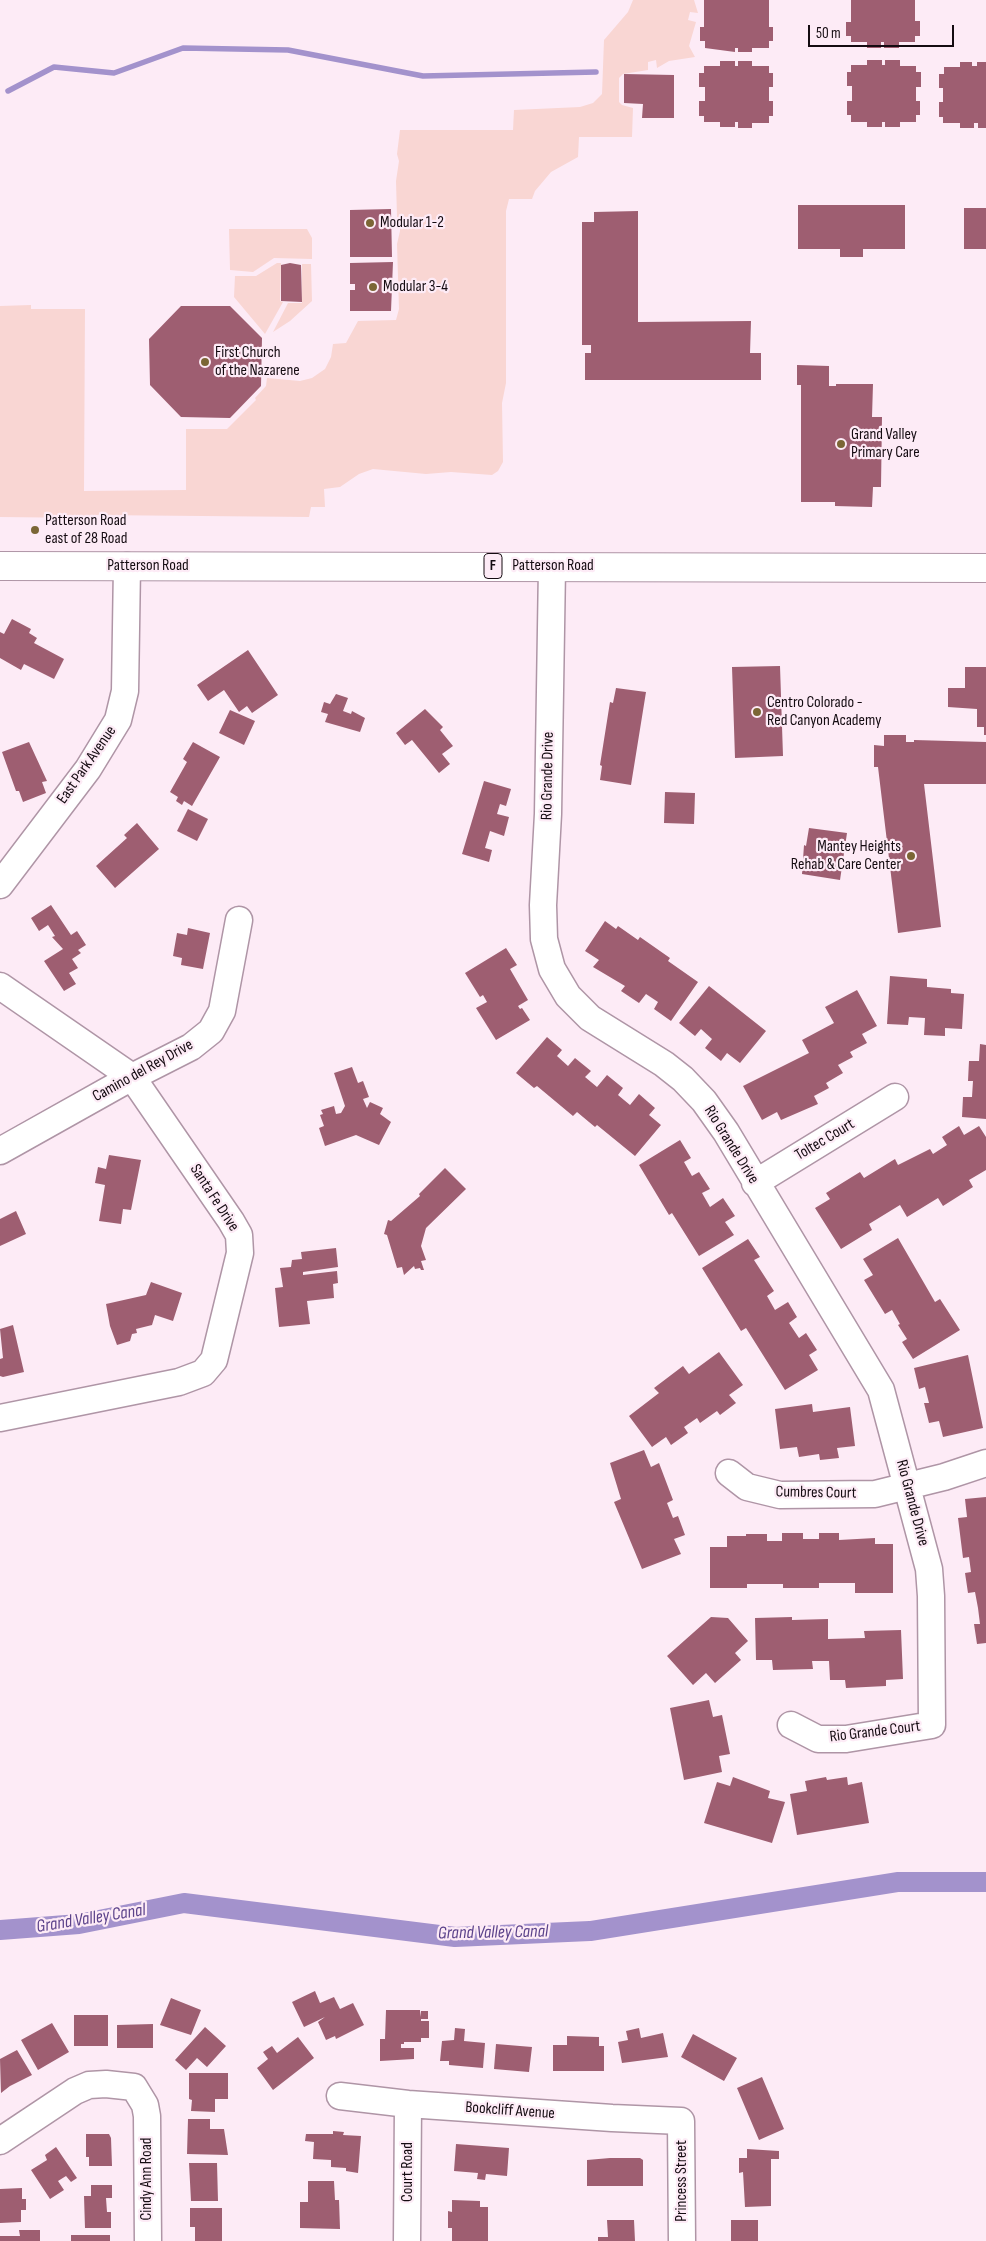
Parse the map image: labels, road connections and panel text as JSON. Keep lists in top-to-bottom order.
{
  "streets": {
    "main road": ["Patterson Road", "F"],
    "street": [
      "East Park Avenue",
      "Rio Grande Drive",
      "Camino del Rey Drive",
      "Toltec Court",
      "Santa Fe Drive",
      "Cumbres Court",
      "Rio Grande Court",
      "Bookcliff Avenue",
      "Court Road",
      "Cindy Ann Road",
      "Princess Street"
    ]
  },
  "crossings": [
    ["Patterson Road", "East Park Avenue"],
    ["Patterson Road", "Rio Grande Drive"],
    ["Rio Grande Drive", "Toltec Court"],
    ["Rio Grande Drive", "Cumbres Court"],
    ["Rio Grande Drive", "Rio Grande Court"],
    ["Camino del Rey Drive", "Santa Fe Drive"],
    ["Bookcliff Avenue", "Court Road"],
    ["Bookcliff Avenue", "Princess Street"]
  ],
  "water": ["Grand Valley Canal"],
  "places": [
    "Modular 1-2",
    "Modular 3-4",
    "First Church of the Nazarene",
    "Grand Valley Primary Care",
    "Patterson Road east of 28 Road",
    "Centro Colorado - Red Canyon Academy",
    "Mantey Heights Rehab & Care Center"
  ],
  "scale_bar": "50 m"
}
